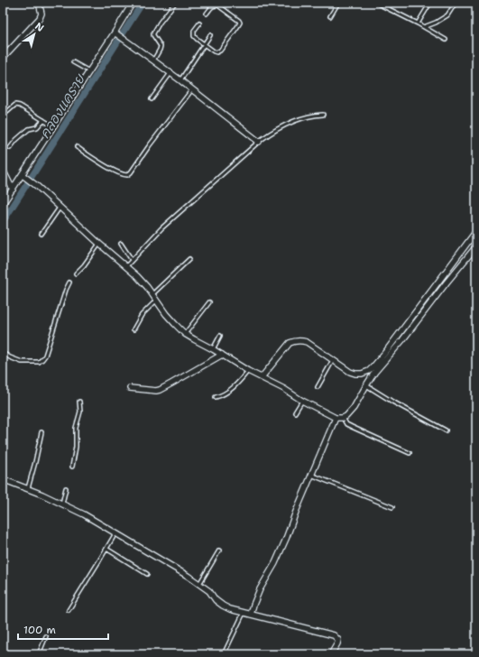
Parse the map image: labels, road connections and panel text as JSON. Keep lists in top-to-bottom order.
{
  "water": ["คลองเเคราย"],
  "scale_bar": "100 m",
  "north": "top right"
}
